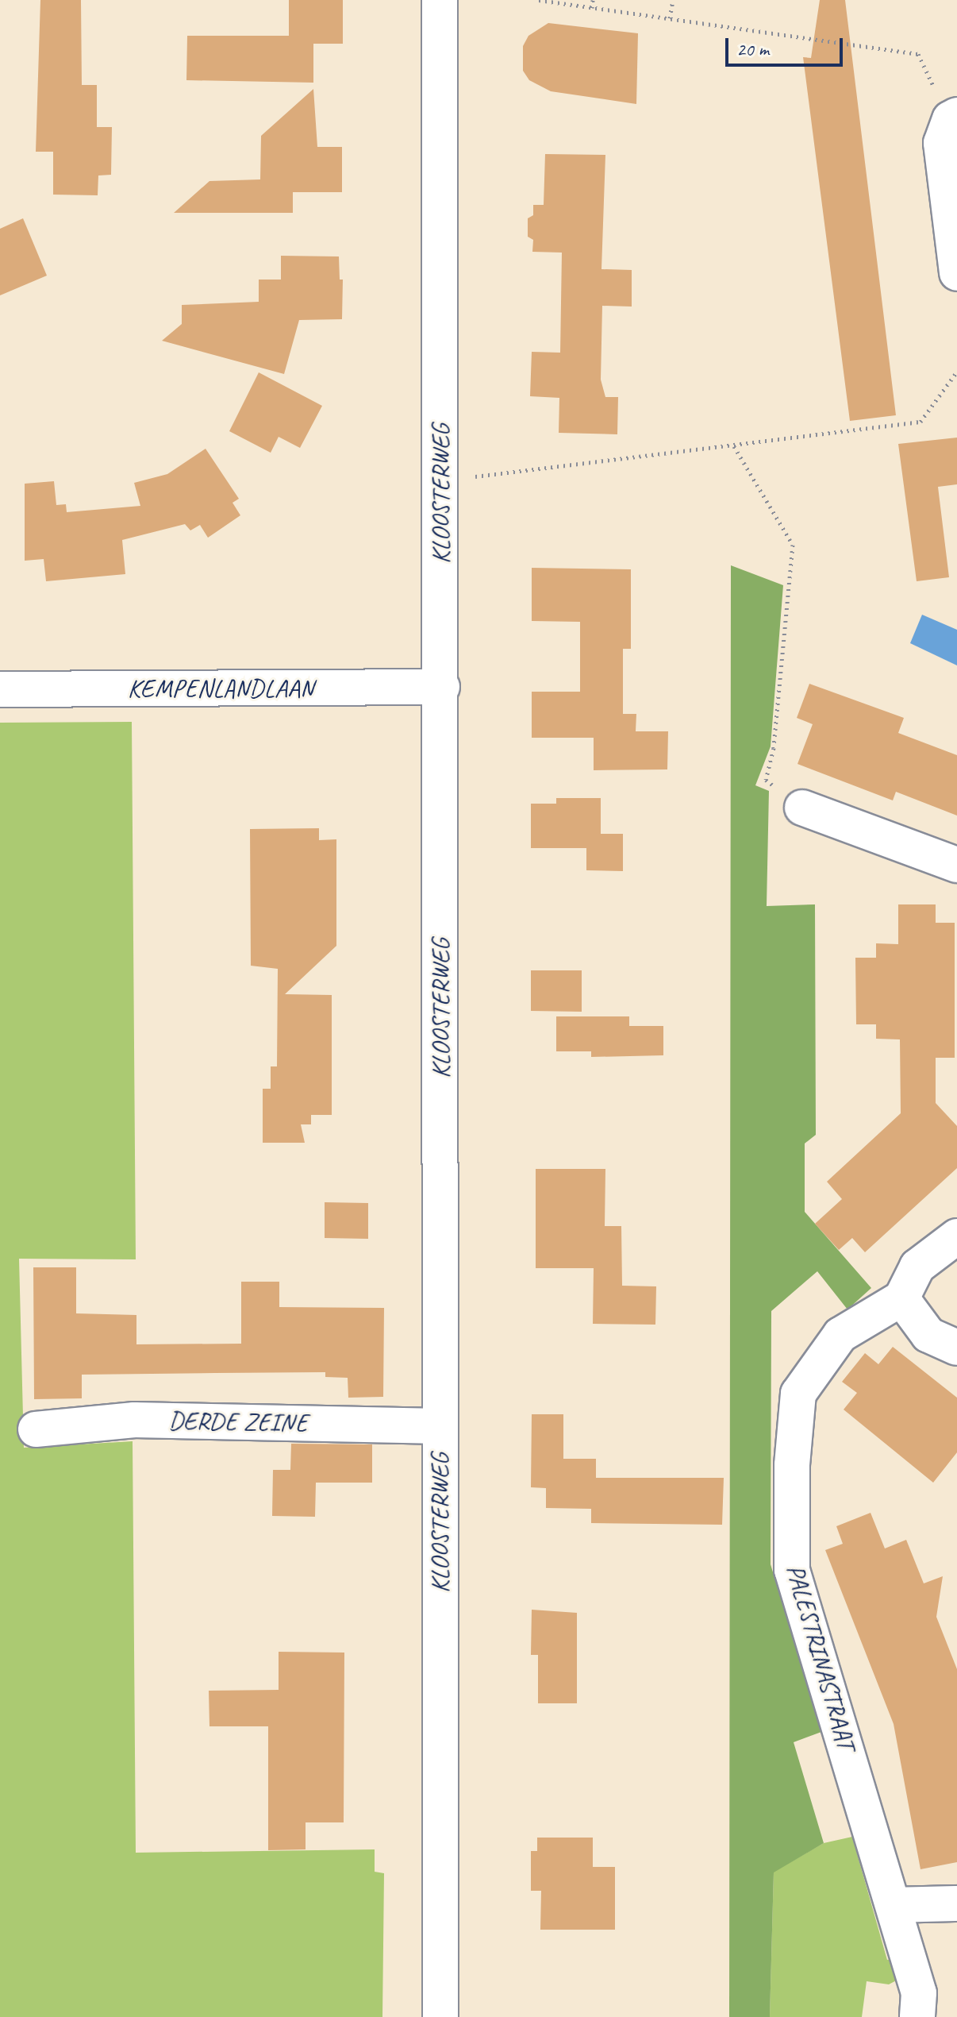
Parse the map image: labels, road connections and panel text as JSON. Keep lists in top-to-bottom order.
{
  "streets": {
    "street": [
      "KLOOSTERWEG",
      "KEMPENLANDLAAN",
      "DERDE ZEINE",
      "PALESTRINASTRAAT"
    ]
  },
  "crossings": [
    ["KLOOSTERWEG", "KEMPENLANDLAAN"],
    ["KLOOSTERWEG", "DERDE ZEINE"]
  ],
  "scale_bar": "20 m"
}
